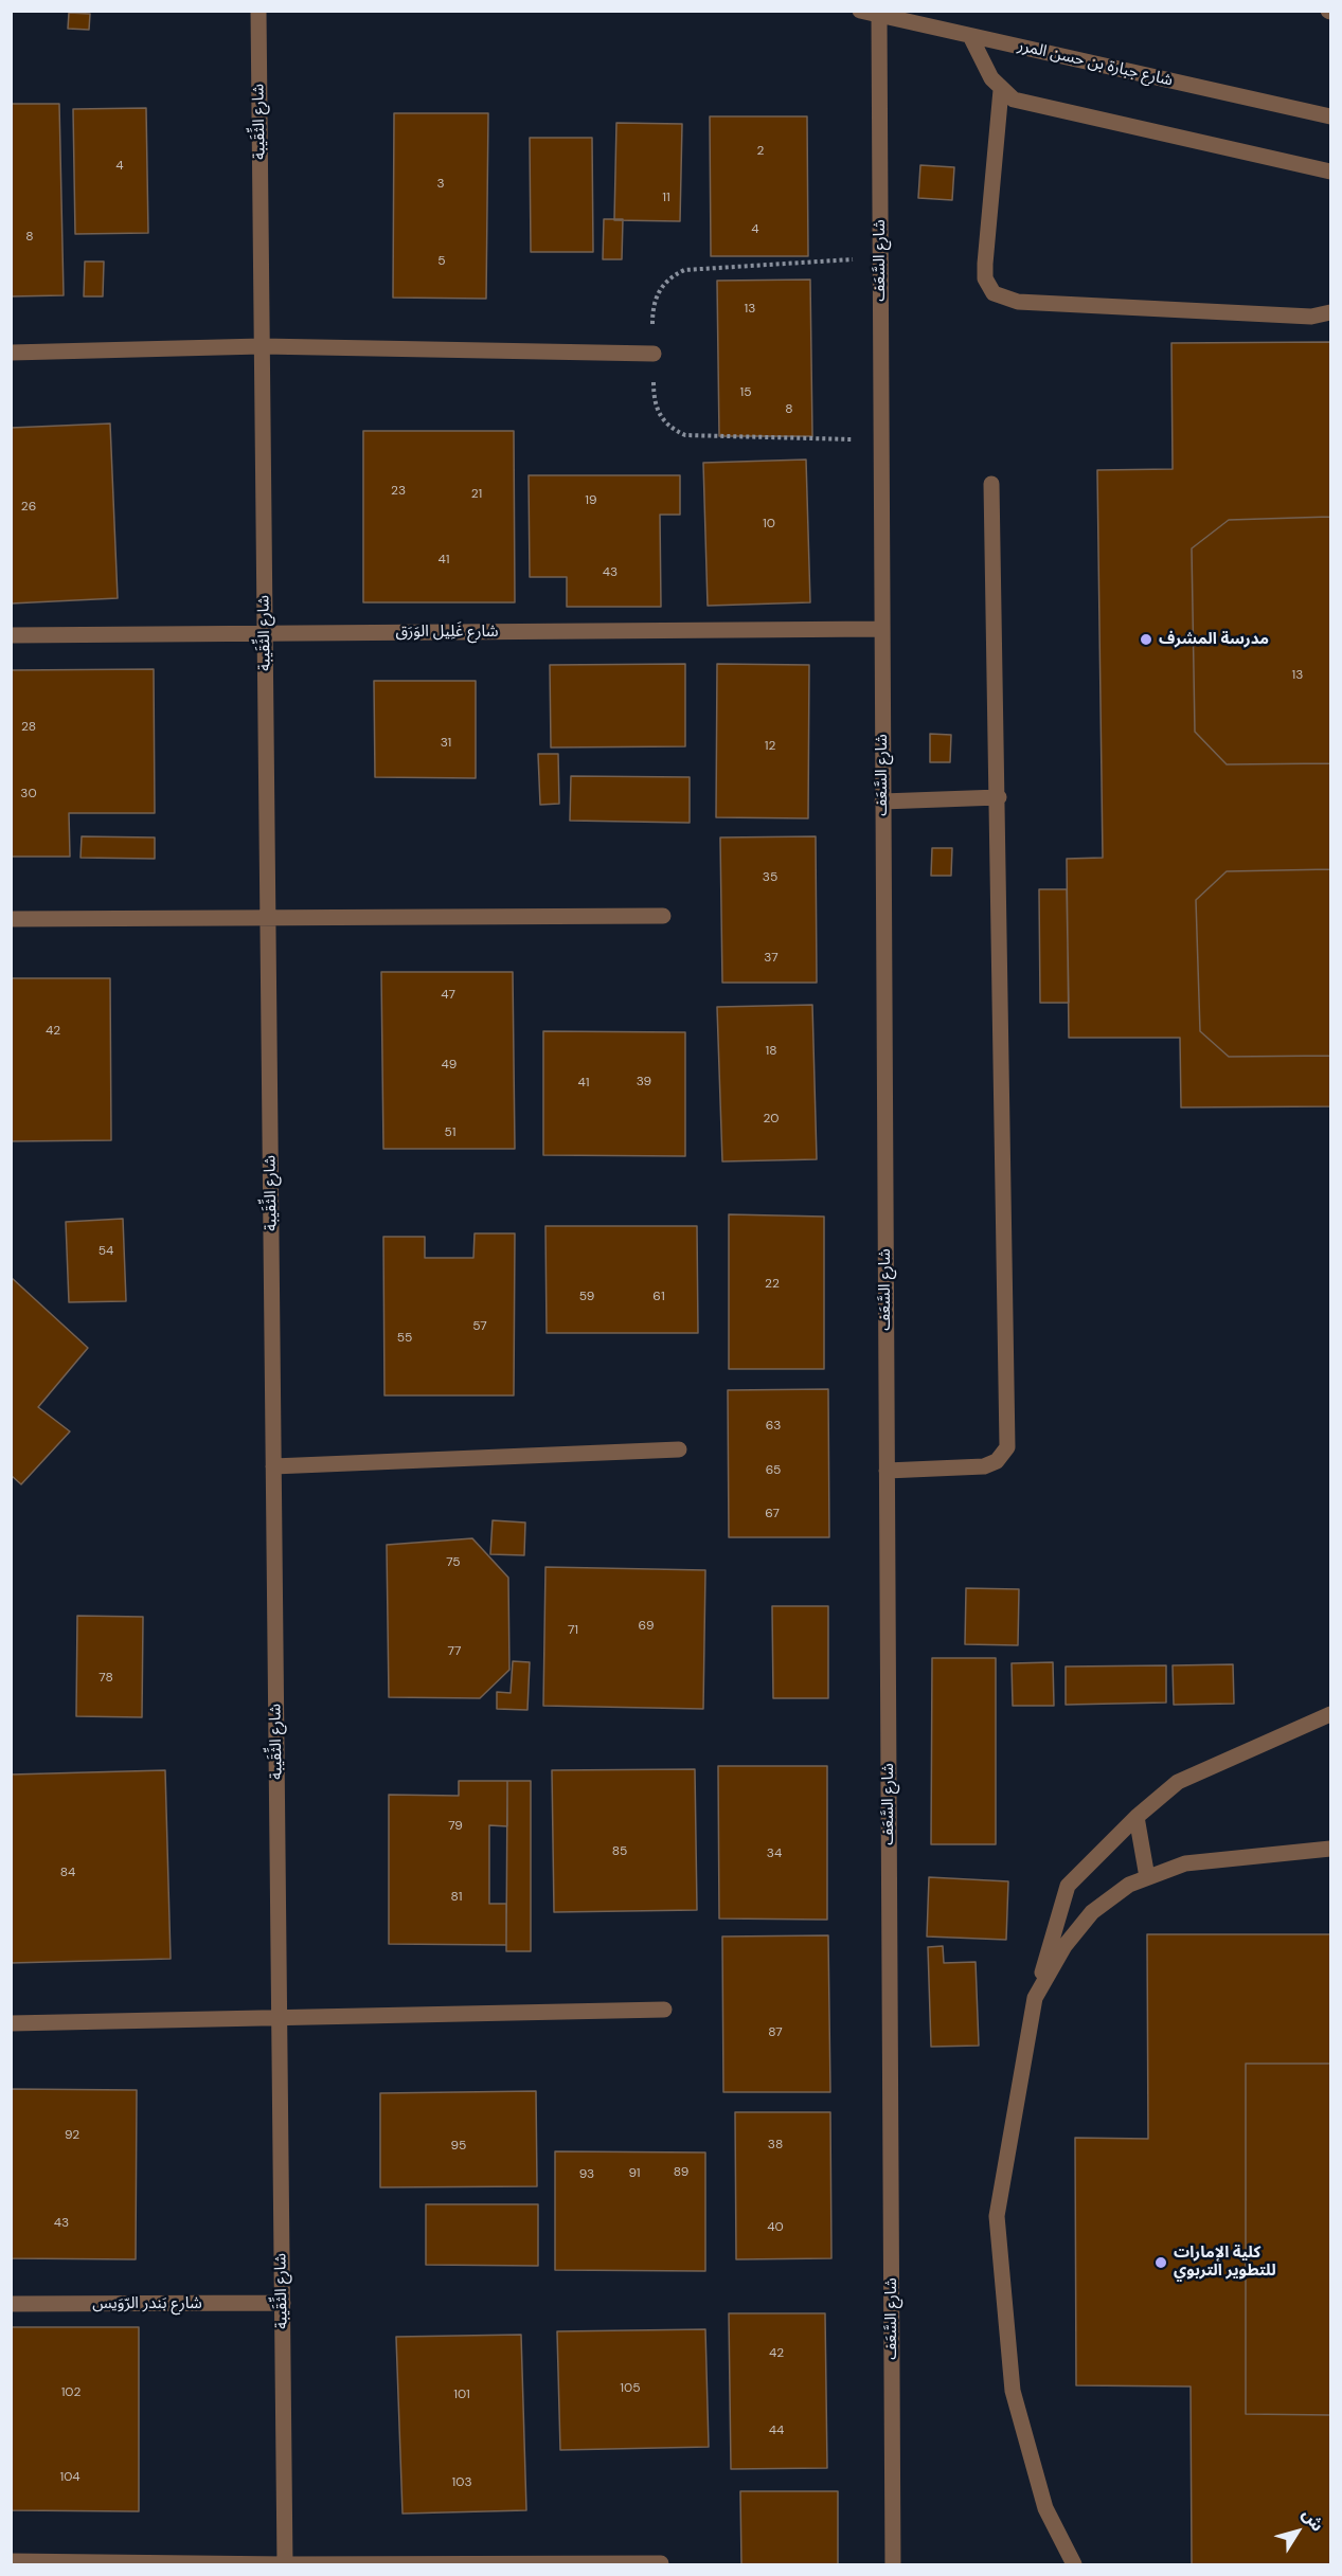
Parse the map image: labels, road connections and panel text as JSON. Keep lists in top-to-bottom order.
{
  "streets": {
    "street": [
      "شارع جبارة بن حسن المرر",
      "شارع الثِّقَيبة",
      "شارع السَّعَف",
      "شارع غَلِيل الوَرَق",
      "شارع بَندر الرّوَيس"
    ]
  },
  "crossings": [
    ["شارع جبارة بن حسن المرر", "شارع السَّعَف"],
    ["شارع الثِّقَيبة", "شارع غَلِيل الوَرَق"],
    ["شارع الثِّقَيبة", "شارع بَندر الرّوَيس"],
    ["شارع السَّعَف", "شارع غَلِيل الوَرَق"]
  ],
  "places": ["مدرسة المشرف", "كلية الإمارات للتطوير التربوي"],
  "house_numbers": [
    "2",
    "4",
    "3",
    "11",
    "4",
    "8",
    "5",
    "13",
    "15",
    "8",
    "23",
    "21",
    "19",
    "26",
    "10",
    "41",
    "43",
    "13",
    "28",
    "31",
    "12",
    "30",
    "35",
    "37",
    "47",
    "42",
    "18",
    "49",
    "39",
    "41",
    "20",
    "51",
    "54",
    "22",
    "59",
    "61",
    "57",
    "55",
    "63",
    "65",
    "67",
    "75",
    "69",
    "71",
    "77",
    "78",
    "79",
    "85",
    "34",
    "84",
    "81",
    "87",
    "92",
    "38",
    "95",
    "89",
    "91",
    "93",
    "43",
    "40",
    "42",
    "105",
    "102",
    "101",
    "44",
    "104",
    "103"
  ],
  "north": "top right"
}
